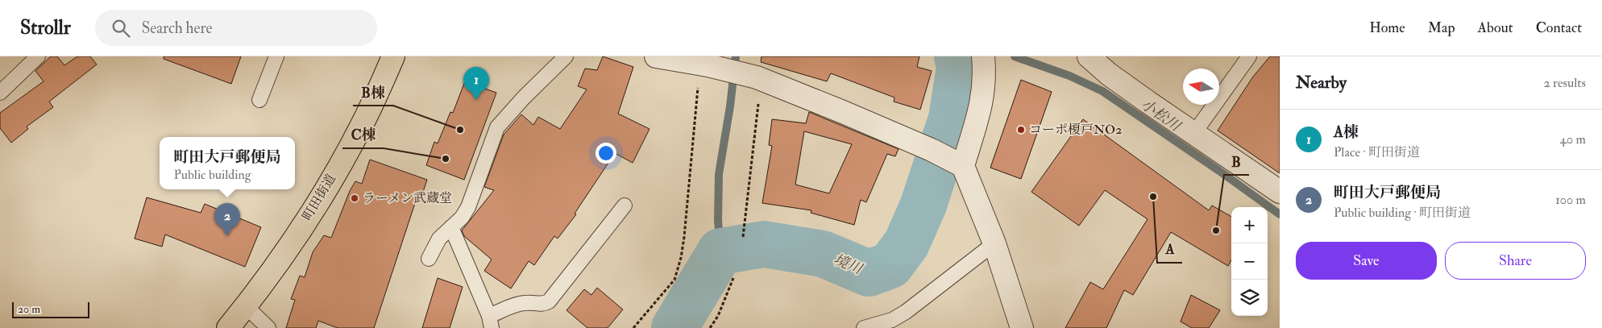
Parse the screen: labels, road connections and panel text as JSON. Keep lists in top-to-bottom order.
{
  "streets": {
    "main road": ["町田街道"]
  },
  "water": ["小松川", "境川"],
  "places": [
    "B棟",
    "コーポ榎戸NO2",
    "C棟",
    "A",
    "ラーメン武蔵堂",
    "B"
  ],
  "scale_bar": "20 m",
  "north": "left",
  "page": {
    "header": "Strollr",
    "search": "Search here",
    "nav": [
      "Home",
      "Map",
      "About",
      "Contact"
    ],
    "heading": ["Nearby", "2 results"],
    "pins": ["1", "2"],
    "list": [
      {
        "mark": "1",
        "name": "A棟",
        "note": "Place · 町田街道",
        "value": "40 m"
      },
      {
        "mark": "2",
        "name": "町田大戸郵便局",
        "note": "Public building · 町田街道",
        "value": "100 m"
      }
    ],
    "popup": ["町田大戸郵便局", "Public building"],
    "map_buttons": ["+", "−"],
    "buttons": ["Save", "Share"],
    "scale": "20 m"
  }
}
